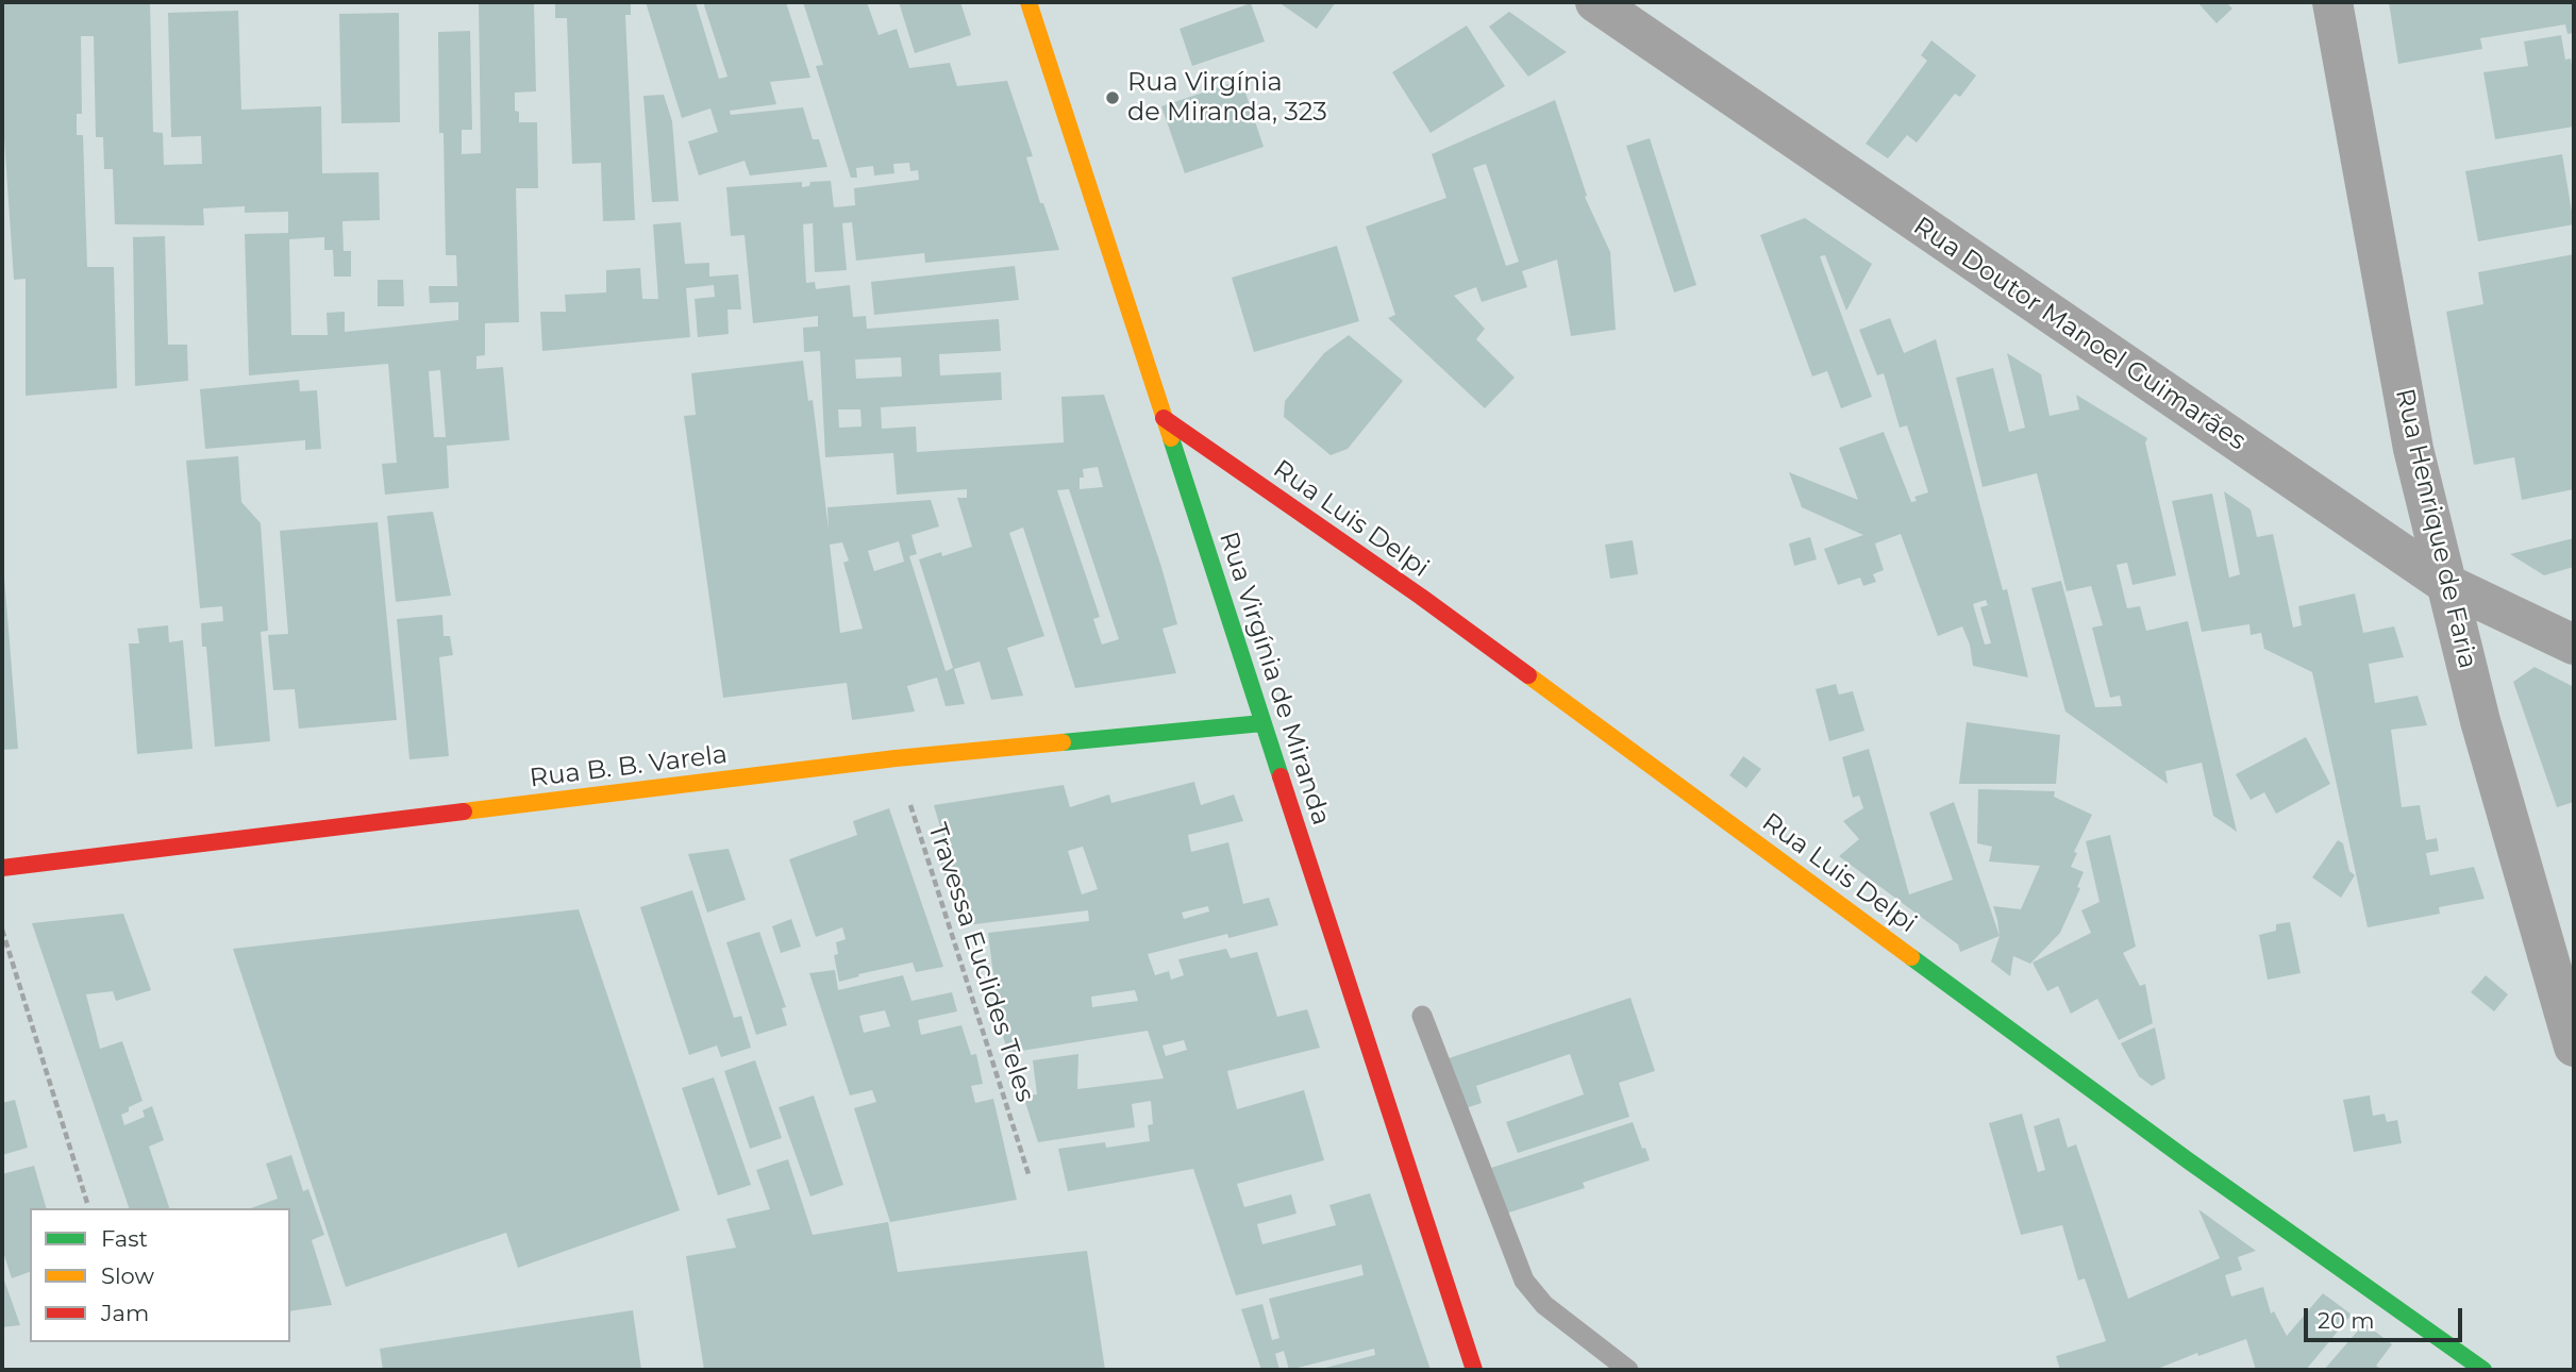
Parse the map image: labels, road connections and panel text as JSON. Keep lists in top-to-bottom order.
{
  "streets": {
    "street": [
      "Rua Doutor Manoel Guimarães",
      "Rua Luis Delpi",
      "Rua Henrique de Faria",
      "Rua Virgínia de Miranda",
      "Rua B. B. Varela"
    ],
    "path": ["Travessa Euclides Teles"]
  },
  "crossings": [
    ["Rua Doutor Manoel Guimarães", "Rua Henrique de Faria"],
    ["Rua Luis Delpi", "Rua Virgínia de Miranda"],
    ["Rua Virgínia de Miranda", "Rua B. B. Varela"],
    ["Rua B. B. Varela", "Travessa Euclides Teles"]
  ],
  "places": ["Rua Virgínia de Miranda, 323"],
  "legend": ["Fast", "Slow", "Jam"],
  "scale_bar": "20 m"
}
